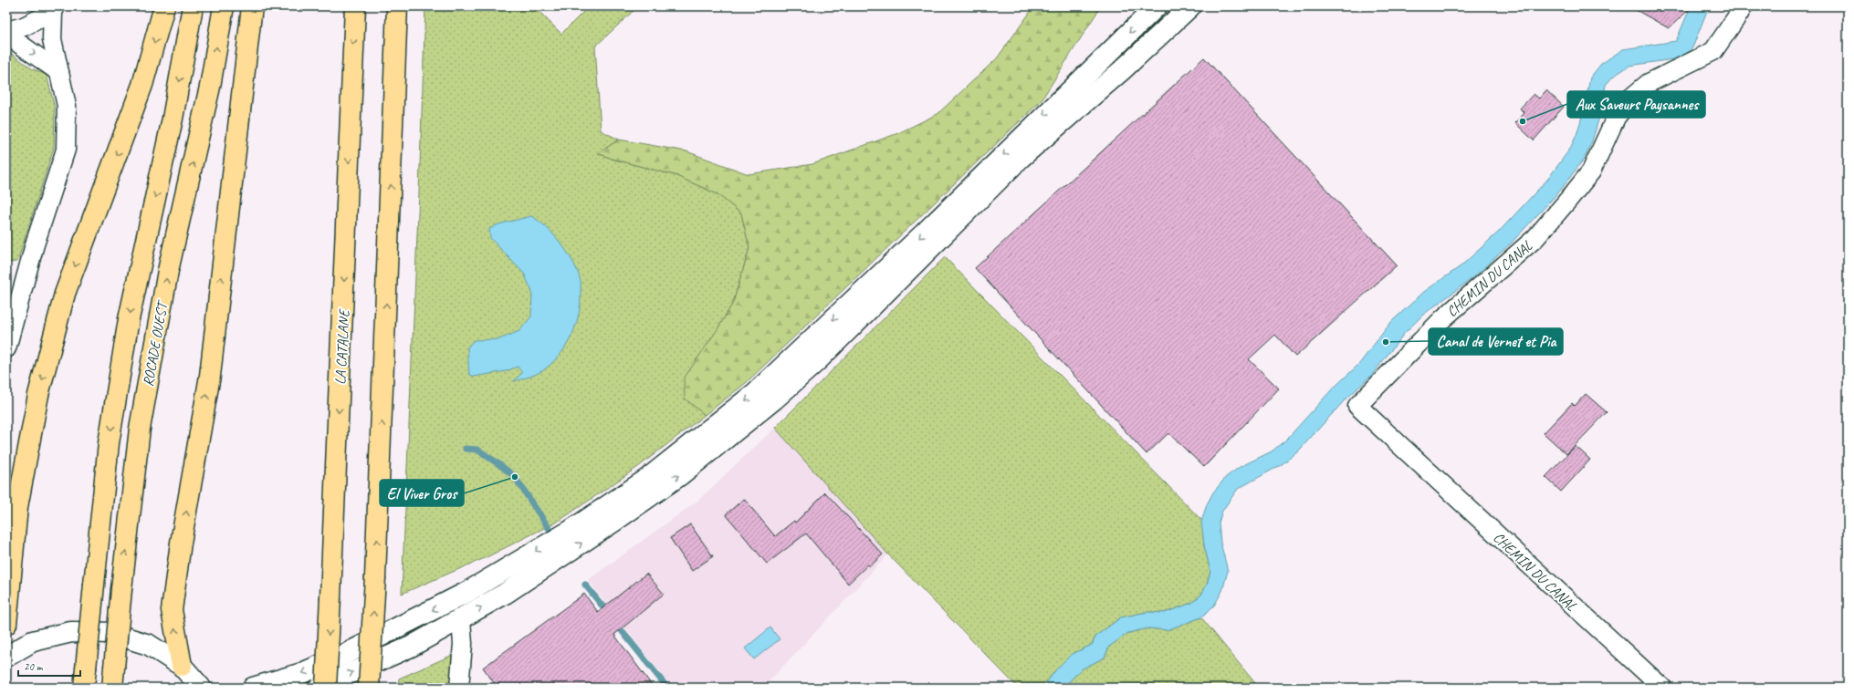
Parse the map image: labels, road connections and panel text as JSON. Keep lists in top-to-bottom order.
{
  "streets": {
    "highway": ["ROCADE OUEST", "LA CATALANE"],
    "street": ["CHEMIN DU CANAL"]
  },
  "places": ["Aux Saveurs Paysannes", "Canal de Vernet et Pia", "El Viver Gros"],
  "scale_bar": "20 m"
}
